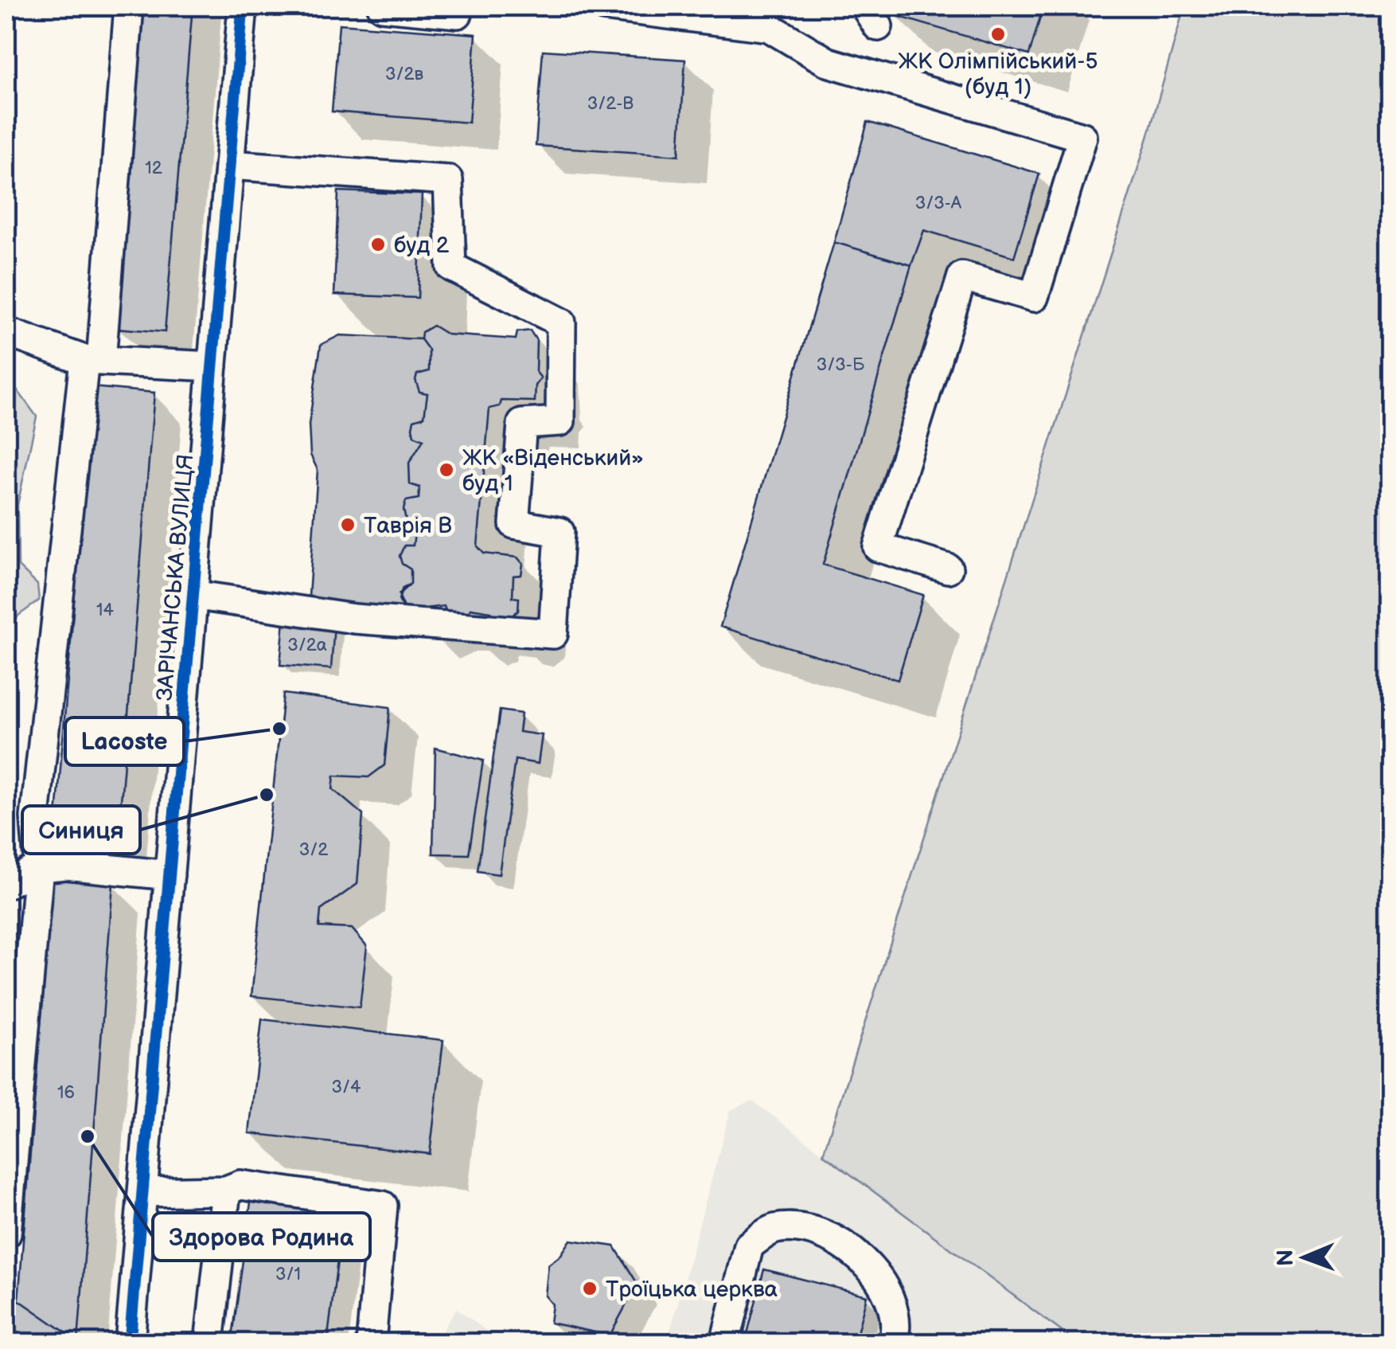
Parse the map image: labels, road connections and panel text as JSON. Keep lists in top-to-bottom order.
{
  "streets": {
    "street": ["ЗАРІЧАНСЬКА ВУЛИЦЯ"]
  },
  "places": [
    "ЖК Олімпійський-5 (буд 1)",
    "буд 2",
    "ЖК «Віденський» буд 1",
    "Таврія В",
    "Lacoste",
    "Синиця",
    "Здорова Родина",
    "Троїцька церква"
  ],
  "house_numbers": [
    "3/2в",
    "3/2-В",
    "12",
    "3/3-А",
    "3/3-Б",
    "14",
    "3/2а",
    "3/2",
    "3/4",
    "16",
    "3/1"
  ],
  "north": "left"
}
